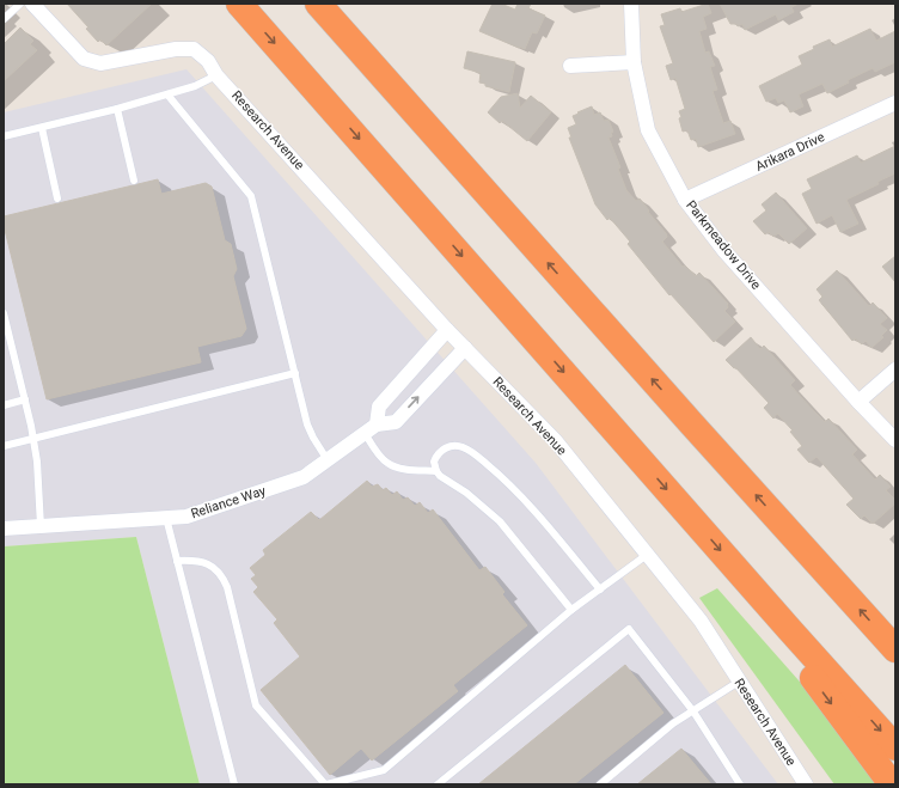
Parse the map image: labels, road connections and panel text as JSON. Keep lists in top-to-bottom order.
{
  "streets": {
    "street": [
      "Research Avenue",
      "Arikara Drive",
      "Parkmeadow Drive",
      "Reliance Way"
    ]
  },
  "crossings": [
    ["Research Avenue", "Reliance Way"],
    ["Arikara Drive", "Parkmeadow Drive"]
  ]
}
